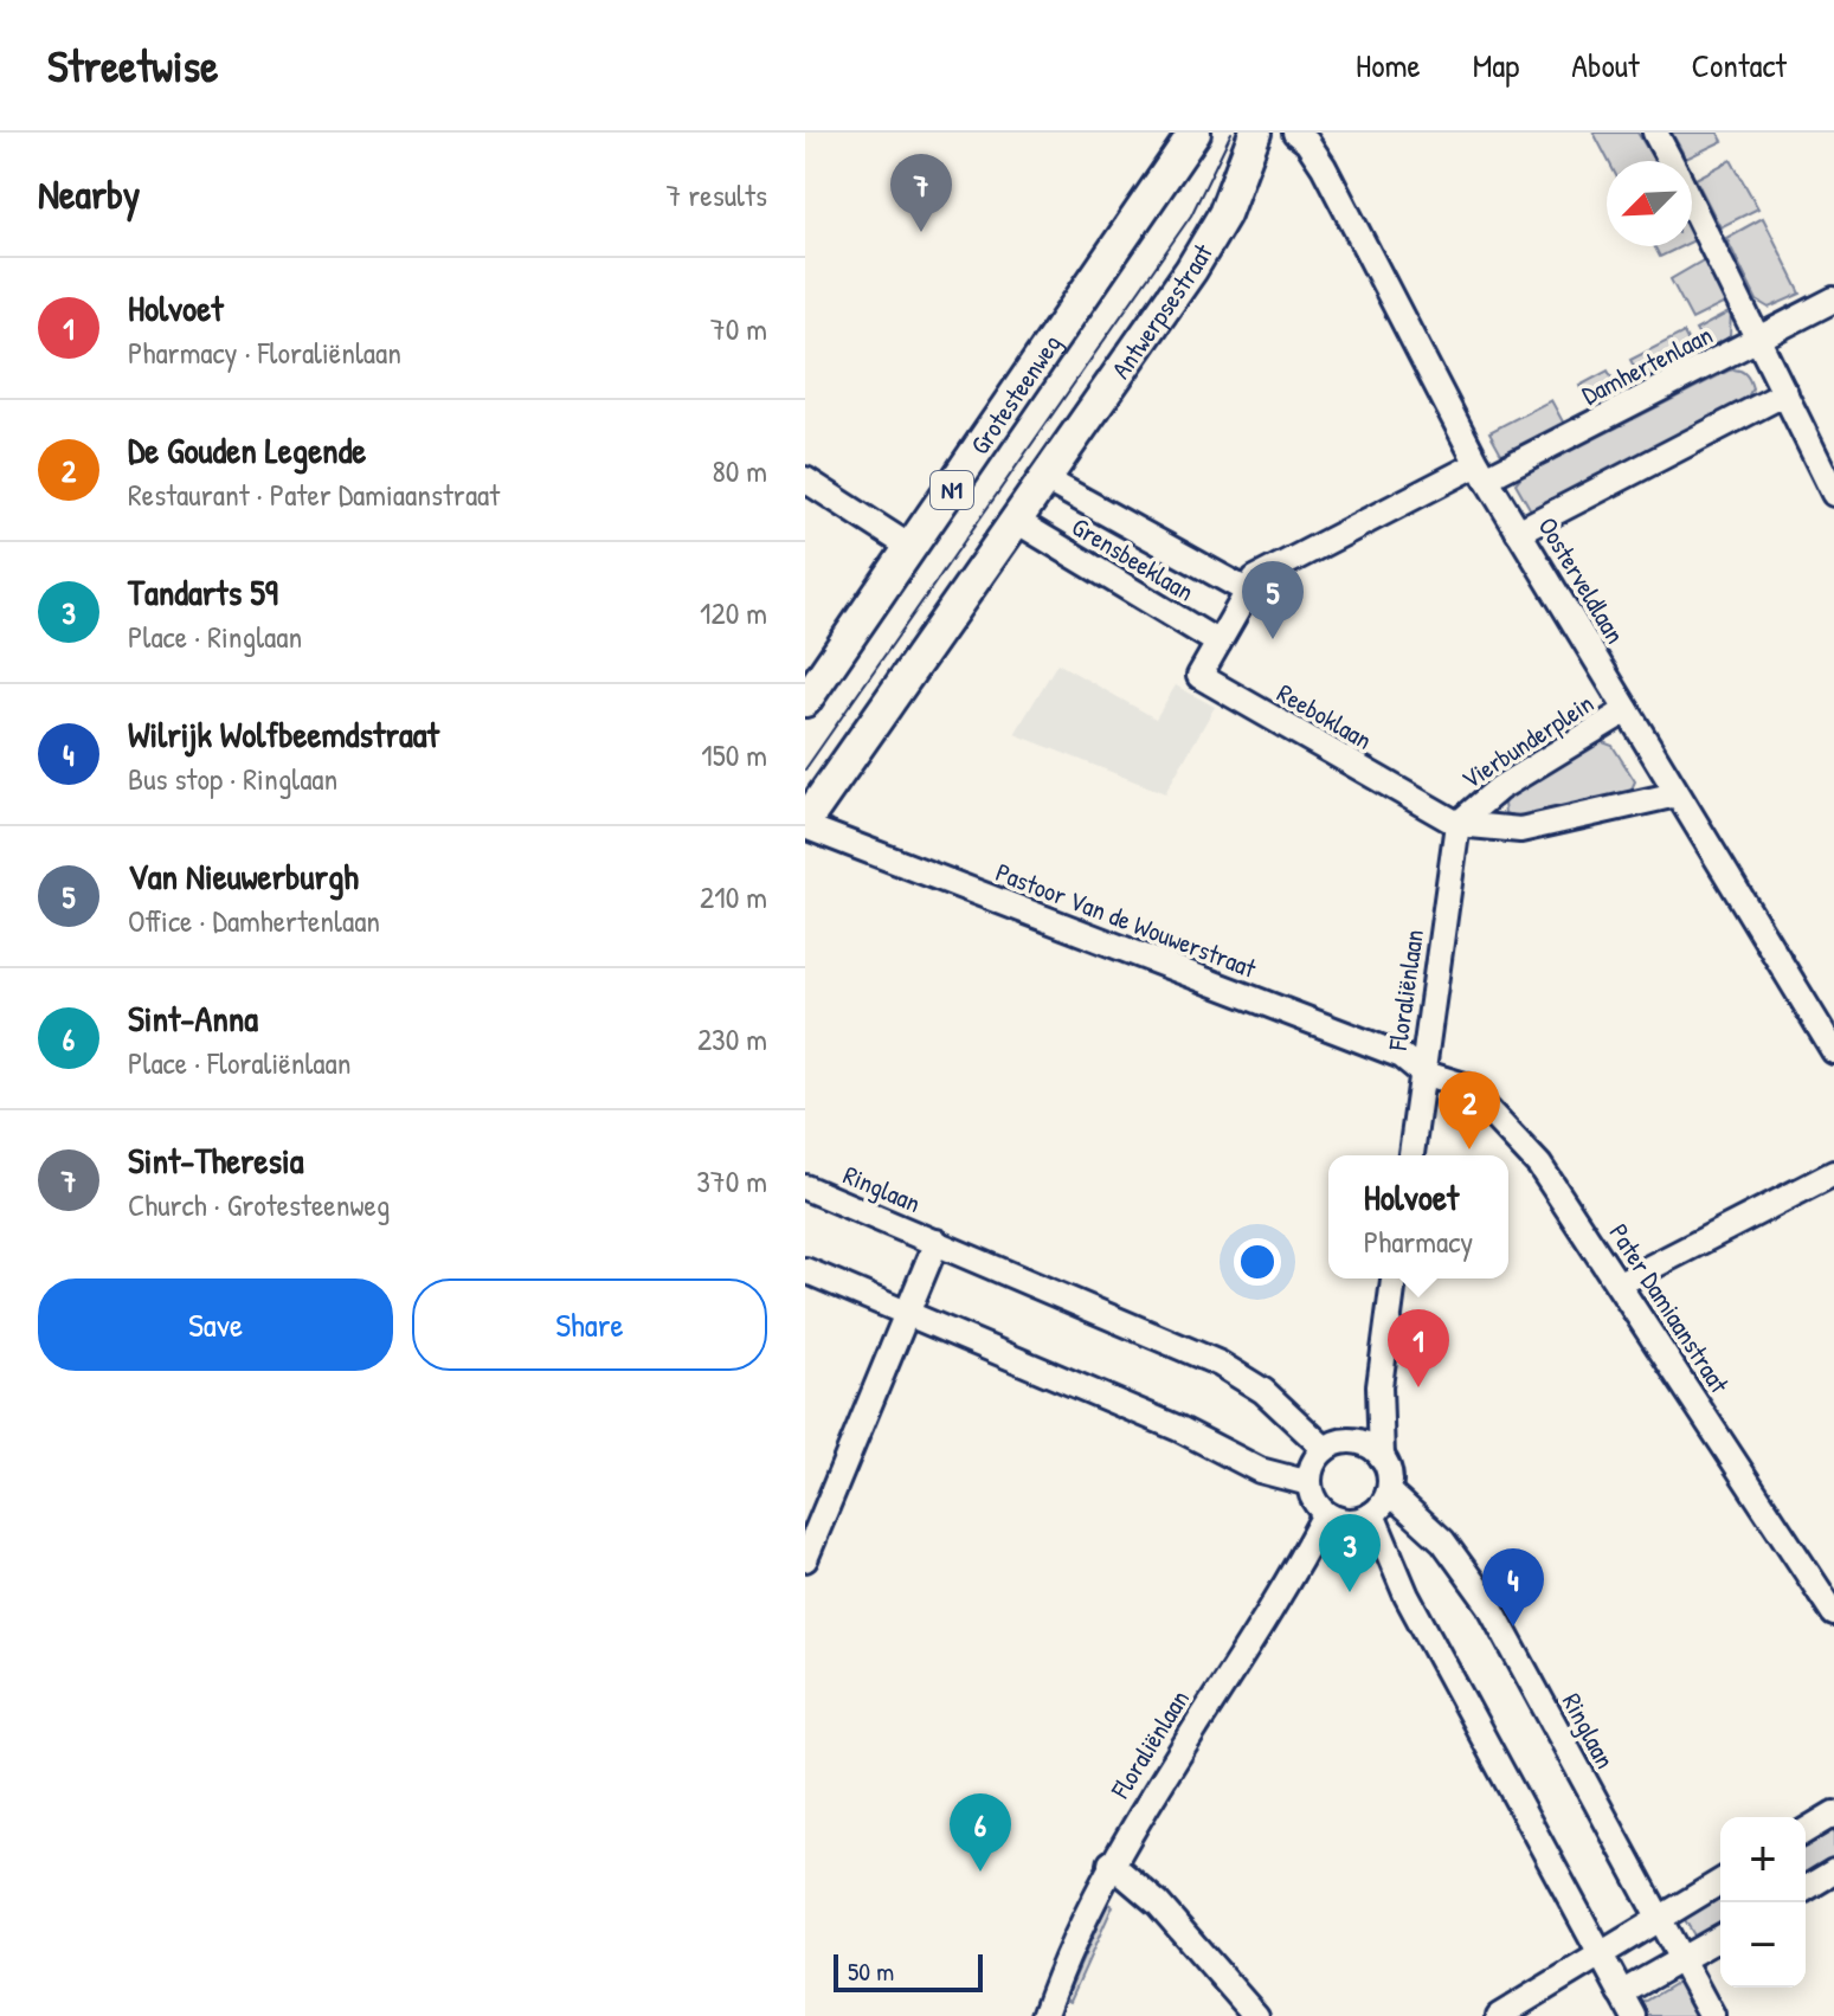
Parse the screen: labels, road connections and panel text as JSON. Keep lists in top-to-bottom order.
{
  "streets": {
    "main road": ["Antwerpsestraat", "Grotesteenweg", "N1"],
    "street": [
      "Damhertenlaan",
      "Grensbeeklaan",
      "Oosterveldlaan",
      "Reeboklaan",
      "Vierbunderplein",
      "Pastoor Van de Wouwerstraat",
      "Floraliënlaan",
      "Ringlaan",
      "Pater Damiaanstraat"
    ]
  },
  "crossings": [
    ["Antwerpsestraat", "Grensbeeklaan"],
    ["Damhertenlaan", "Grensbeeklaan"],
    ["Damhertenlaan", "Oosterveldlaan"],
    ["Damhertenlaan", "Reeboklaan"],
    ["Grensbeeklaan", "Reeboklaan"],
    ["Oosterveldlaan", "Vierbunderplein"],
    ["Reeboklaan", "Vierbunderplein"],
    ["Reeboklaan", "Floraliënlaan"],
    ["Vierbunderplein", "Floraliënlaan"],
    ["Pastoor Van de Wouwerstraat", "Floraliënlaan"],
    ["Pastoor Van de Wouwerstraat", "Pater Damiaanstraat"],
    ["Floraliënlaan", "Ringlaan"],
    ["Floraliënlaan", "Pater Damiaanstraat"]
  ],
  "scale_bar": "50 m",
  "north": "bottom left",
  "page": {
    "header": "Streetwise",
    "nav": [
      "Home",
      "Map",
      "About",
      "Contact"
    ],
    "heading": ["Nearby", "7 results"],
    "pins": [
      "7",
      "5",
      "2",
      "1",
      "3",
      "4",
      "6"
    ],
    "list": [
      {
        "mark": "1",
        "name": "Holvoet",
        "note": "Pharmacy · Floraliënlaan",
        "value": "70 m"
      },
      {
        "mark": "2",
        "name": "De Gouden Legende",
        "note": "Restaurant · Pater Damiaanstraat",
        "value": "80 m"
      },
      {
        "mark": "3",
        "name": "Tandarts 59",
        "note": "Place · Ringlaan",
        "value": "120 m"
      },
      {
        "mark": "4",
        "name": "Wilrijk Wolfbeemdstraat",
        "note": "Bus stop · Ringlaan",
        "value": "150 m"
      },
      {
        "mark": "5",
        "name": "Van Nieuwerburgh",
        "note": "Office · Damhertenlaan",
        "value": "210 m"
      },
      {
        "mark": "6",
        "name": "Sint-Anna",
        "note": "Place · Floraliënlaan",
        "value": "230 m"
      },
      {
        "mark": "7",
        "name": "Sint-Theresia",
        "note": "Church · Grotesteenweg",
        "value": "370 m"
      }
    ],
    "popup": ["Holvoet", "Pharmacy"],
    "buttons": ["Save", "Share"],
    "map_buttons": ["+", "−"],
    "scale": "50 m"
  }
}
